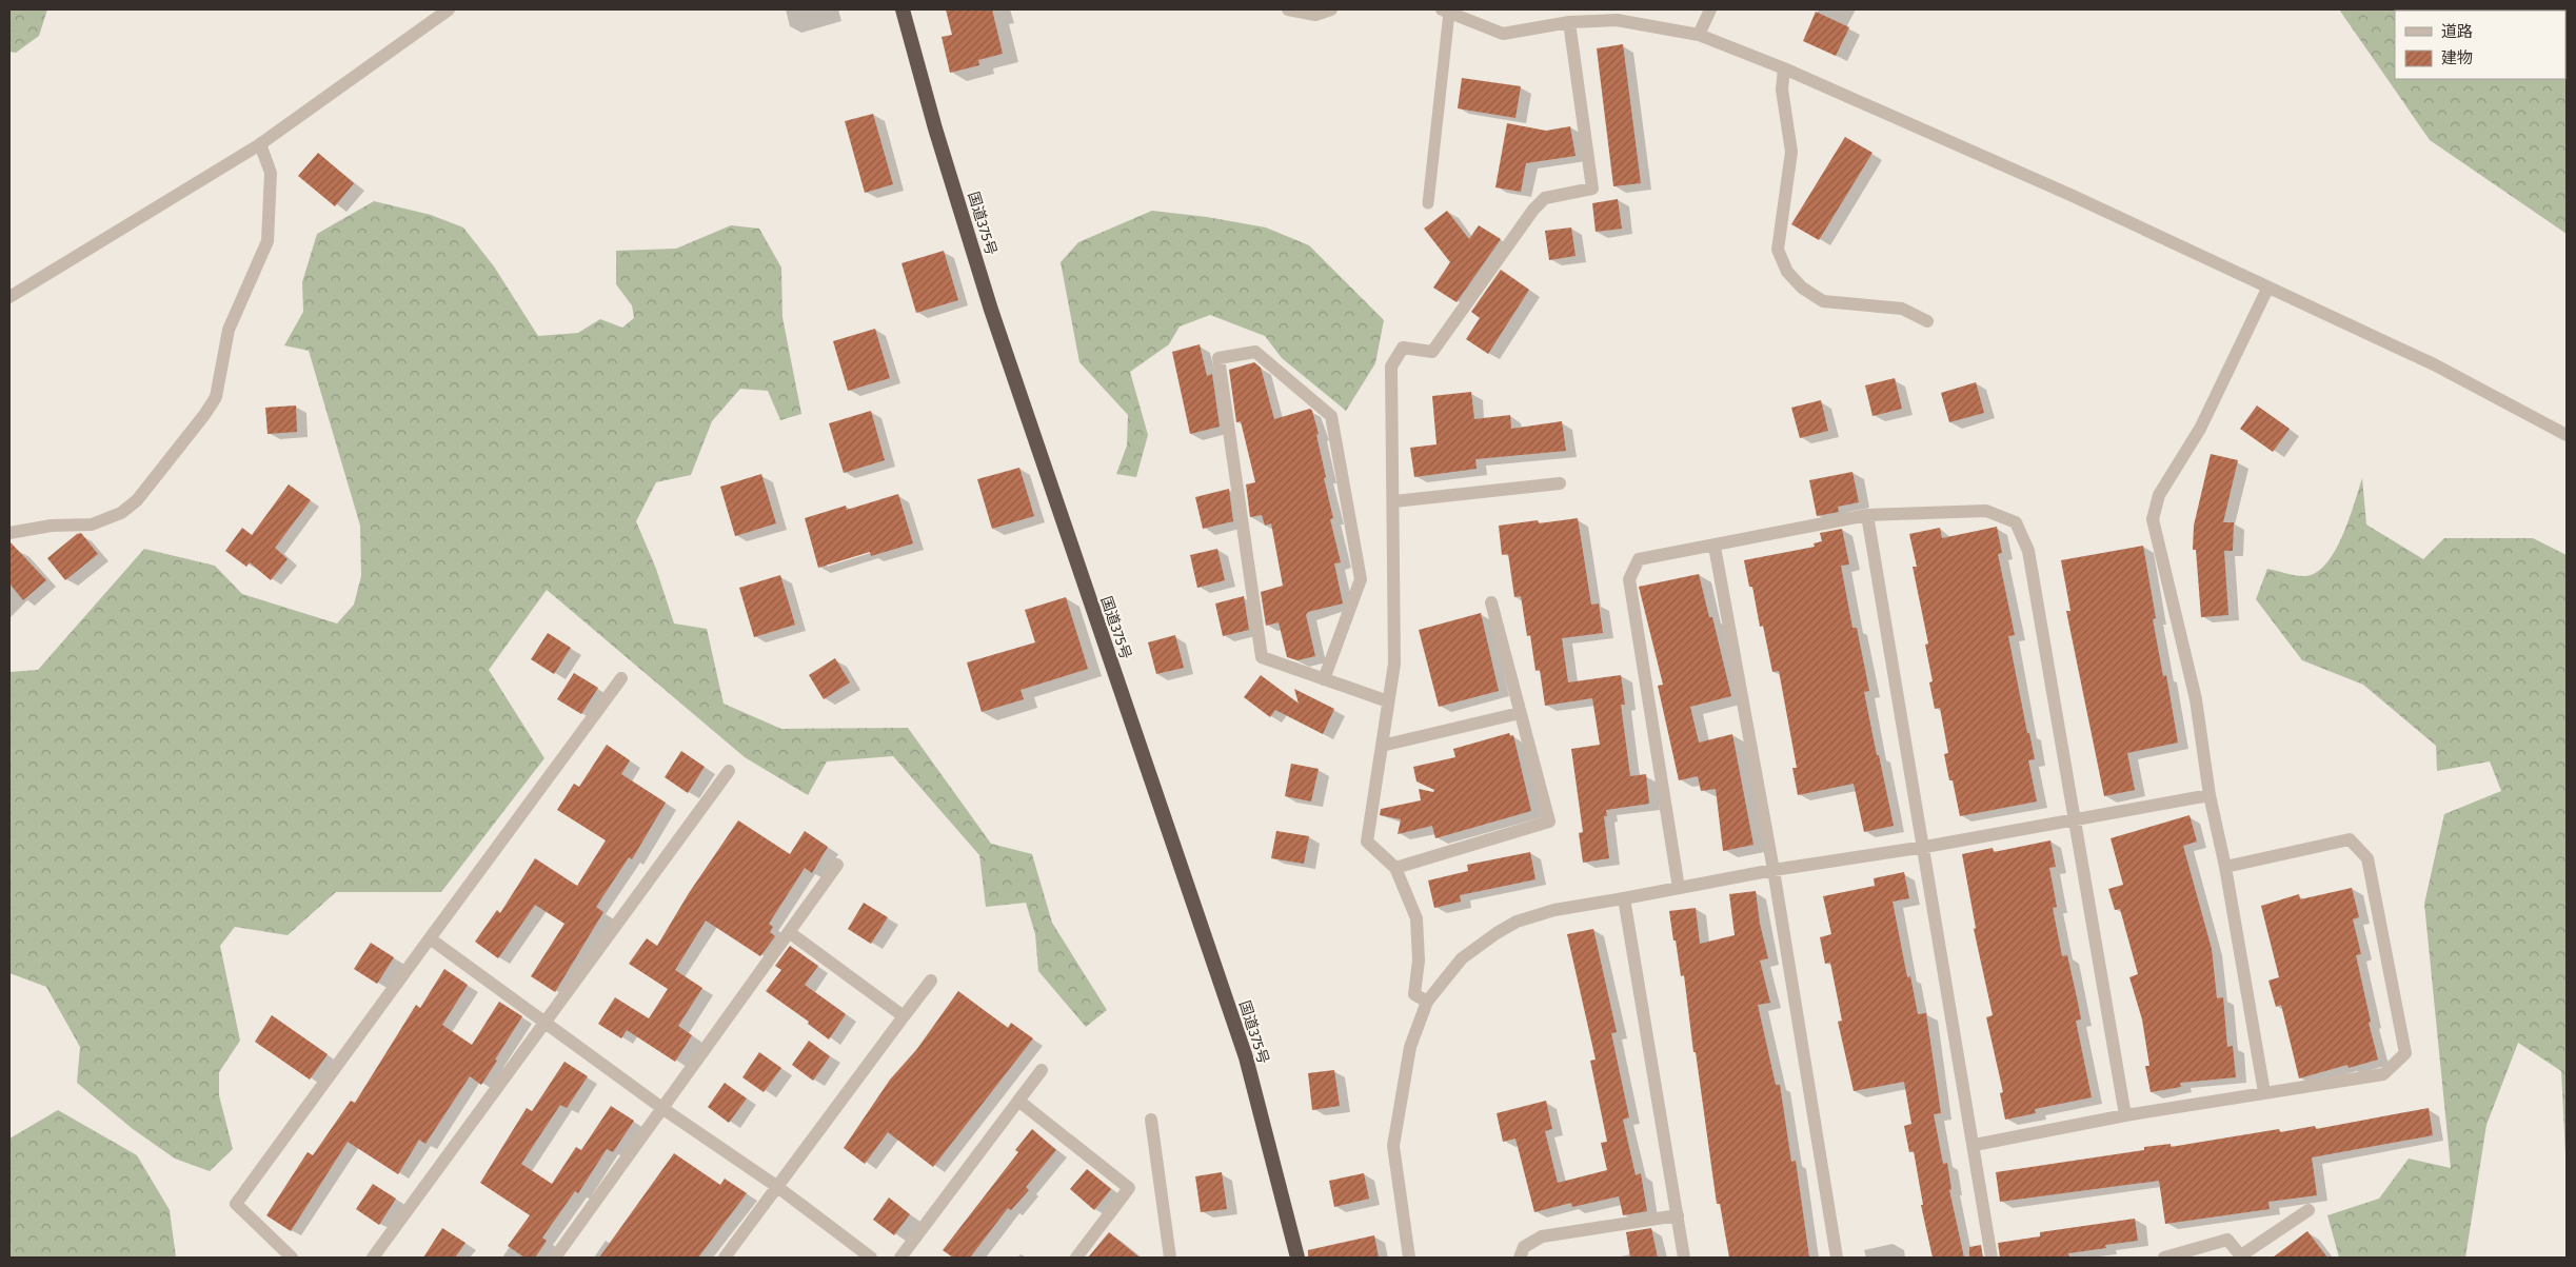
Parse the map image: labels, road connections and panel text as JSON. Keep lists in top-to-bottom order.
{
  "streets": {
    "highway": ["国道375号"]
  },
  "legend": ["道路", "建物"]
}
